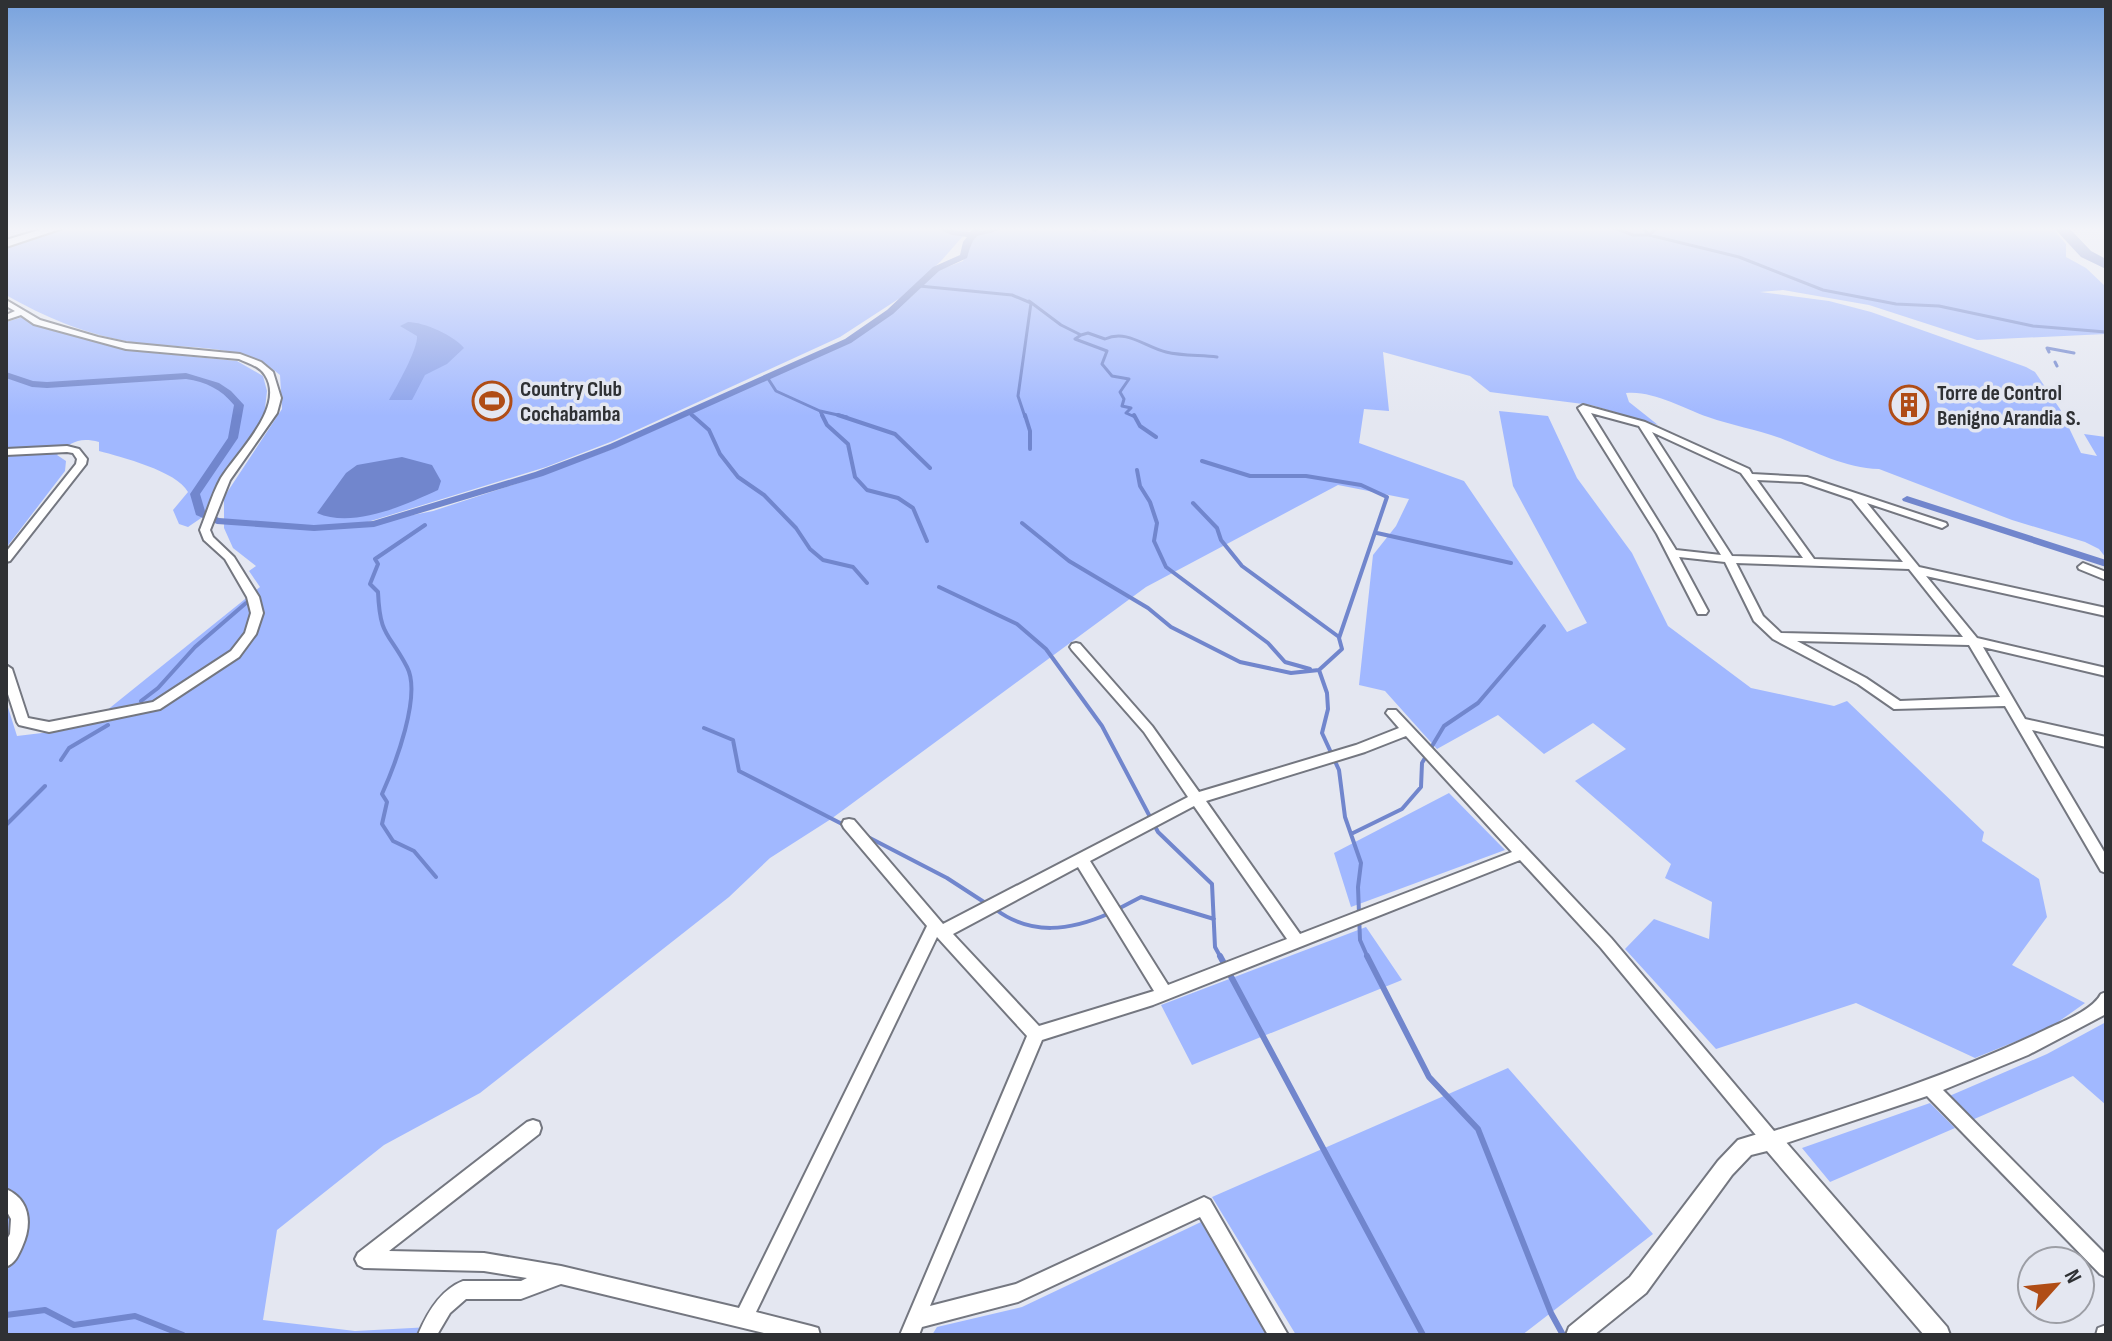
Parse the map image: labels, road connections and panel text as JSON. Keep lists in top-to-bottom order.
{
  "places": {
    "sports": ["Country Club Cochabamba"],
    "building": ["Torre de Control Benigno Arandia S."]
  },
  "north": "top right"
}
